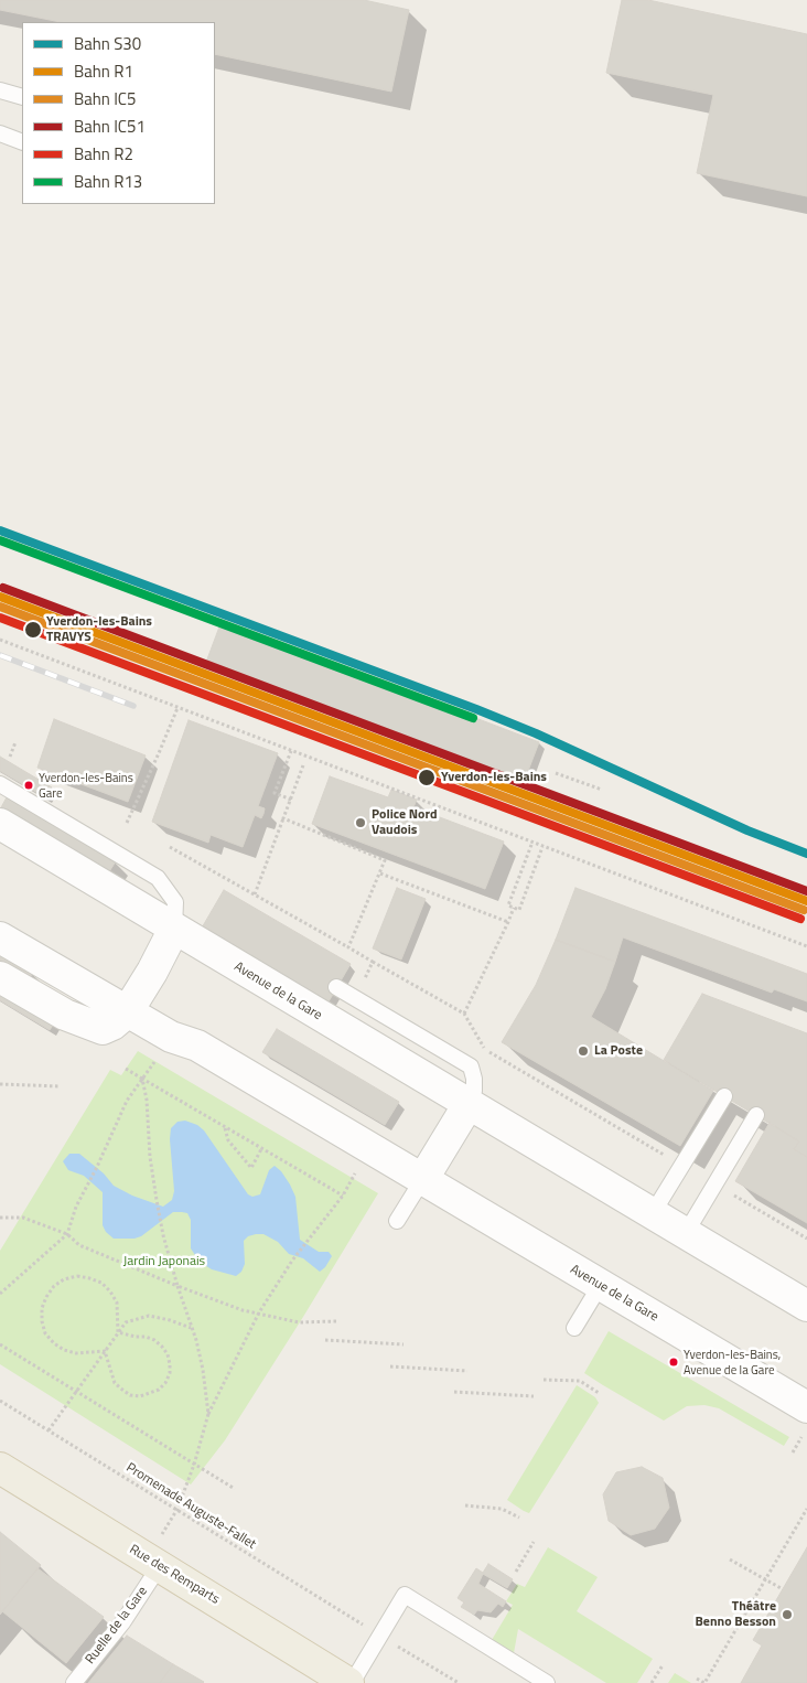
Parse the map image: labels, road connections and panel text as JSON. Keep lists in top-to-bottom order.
{
  "streets": {
    "main road": ["Rue des Remparts"],
    "street": ["Avenue de la Gare"],
    "lane": ["Ruelle de la Gare"],
    "path": ["Promenade Auguste-Fallet"]
  },
  "crossings": [
    ["Rue des Remparts", "Ruelle de la Gare"]
  ],
  "parks": ["Jardin Japonais"],
  "places": [
    "Yverdon-les-Bains TRAVYS",
    "Yverdon-les-Bains",
    "Yverdon-les-Bains Gare",
    "Police Nord Vaudois",
    "La Poste",
    "Yverdon-les-Bains, Avenue de la Gare",
    "Théâtre Benno Besson"
  ],
  "lines": [
    "rail line S30",
    "rail line R13",
    "rail line IC51",
    "rail line R1",
    "rail line IC5",
    "rail line R2"
  ],
  "legend": [
    "Bahn S30",
    "Bahn R1",
    "Bahn IC5",
    "Bahn IC51",
    "Bahn R2",
    "Bahn R13"
  ]
}
